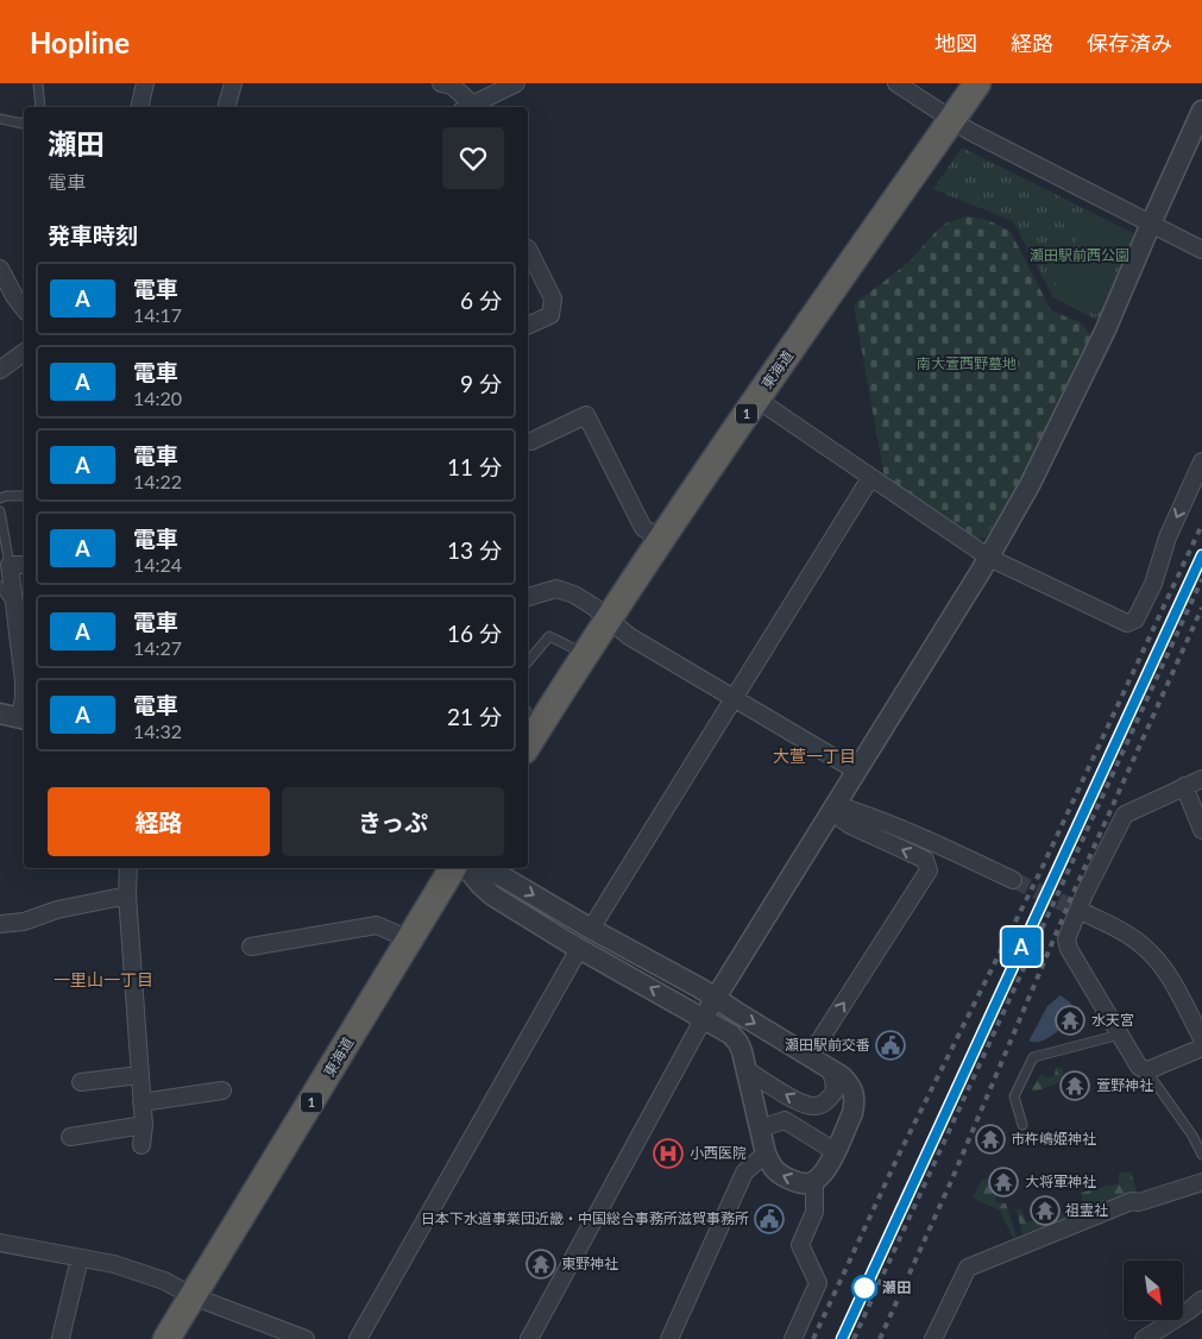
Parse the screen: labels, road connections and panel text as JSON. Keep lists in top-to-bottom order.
{
  "streets": {
    "highway": ["東海道", "1"]
  },
  "districts": ["大萱一丁目", "一里山一丁目"],
  "parks": ["瀬田駅前西公園", "南大萱西野墓地"],
  "places": {
    "temple": [
      "水天宮",
      "萱野神社",
      "市杵嶋姫神社",
      "大将軍神社",
      "祖霊社",
      "東野神社"
    ],
    "public building": ["瀬田駅前交番", "日本下水道事業団近畿・中国総合事務所滋賀事務所"],
    "hospital": ["小西医院"],
    "other": ["瀬田"]
  },
  "north": "bottom right",
  "page": {
    "header": "Hopline",
    "nav": ["地図", "経路", "保存済み"],
    "on_map": "A",
    "heading": [
      ["瀬田", "電車"],
      "発車時刻"
    ],
    "list": [
      {
        "mark": "A",
        "name": "電車",
        "note": "14:17",
        "value": "6 分"
      },
      {
        "mark": "A",
        "name": "電車",
        "note": "14:20",
        "value": "9 分"
      },
      {
        "mark": "A",
        "name": "電車",
        "note": "14:22",
        "value": "11 分"
      },
      {
        "mark": "A",
        "name": "電車",
        "note": "14:24",
        "value": "13 分"
      },
      {
        "mark": "A",
        "name": "電車",
        "note": "14:27",
        "value": "16 分"
      },
      {
        "mark": "A",
        "name": "電車",
        "note": "14:32",
        "value": "21 分"
      }
    ],
    "buttons": ["経路", "きっぷ"]
  }
}
